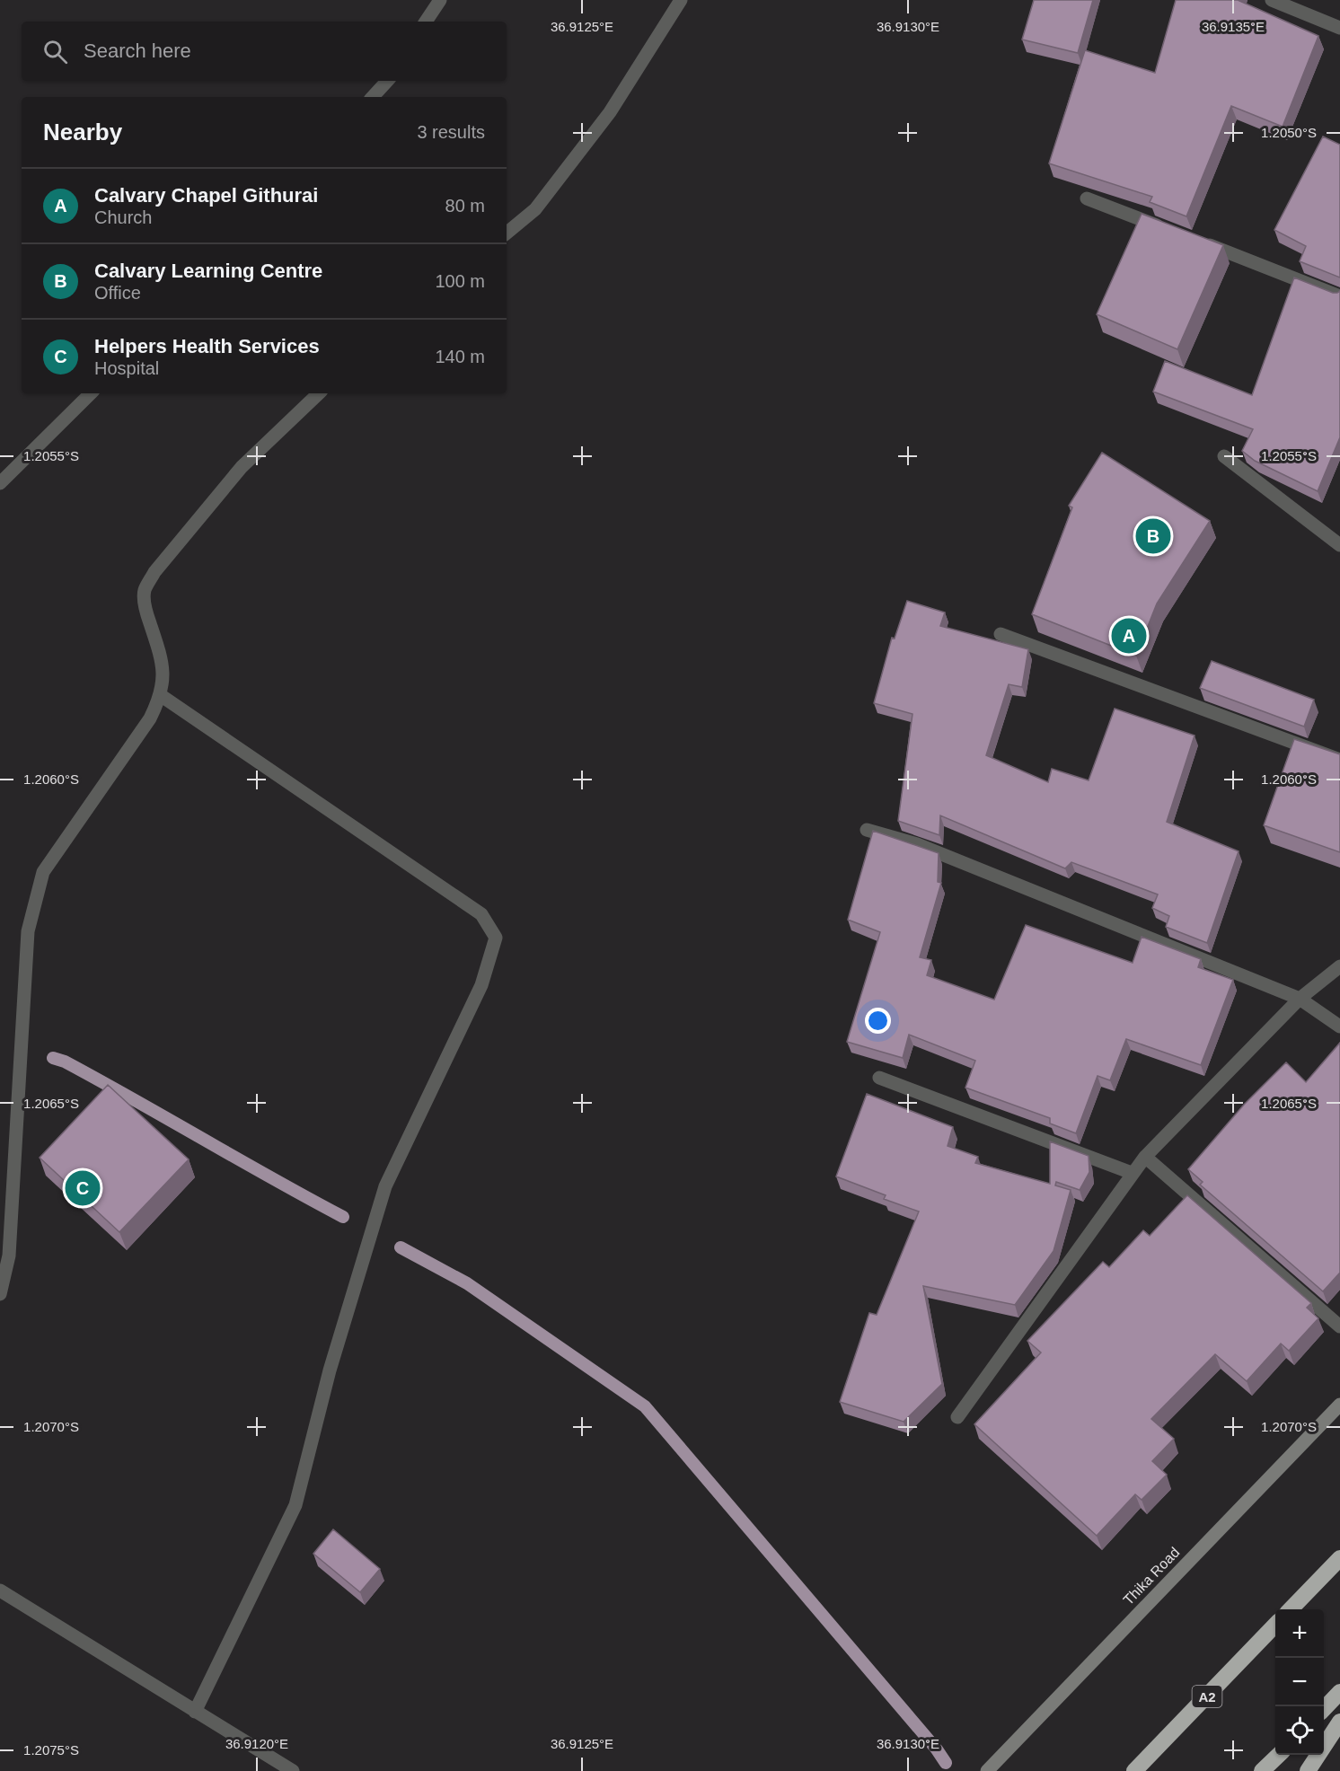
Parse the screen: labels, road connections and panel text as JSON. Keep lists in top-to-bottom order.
{
  "streets": {
    "highway": ["A2"],
    "main road": ["Thika Road"]
  },
  "page": {
    "search": "Search here",
    "heading": ["Nearby", "3 results"],
    "list": [
      {
        "mark": "A",
        "name": "Calvary Chapel Githurai",
        "note": "Church",
        "value": "80 m"
      },
      {
        "mark": "B",
        "name": "Calvary Learning Centre",
        "note": "Office",
        "value": "100 m"
      },
      {
        "mark": "C",
        "name": "Helpers Health Services",
        "note": "Hospital",
        "value": "140 m"
      }
    ],
    "pins": ["B", "A", "C"],
    "map_buttons": ["+", "−"]
  },
  "coordinates": [
    "36.9125°E",
    "36.9130°E",
    "36.9135°E",
    "1.2050°S",
    "1.2055°S",
    "1.2060°S",
    "1.2065°S",
    "1.2070°S",
    "36.9120°E",
    "1.2075°S"
  ]
}
